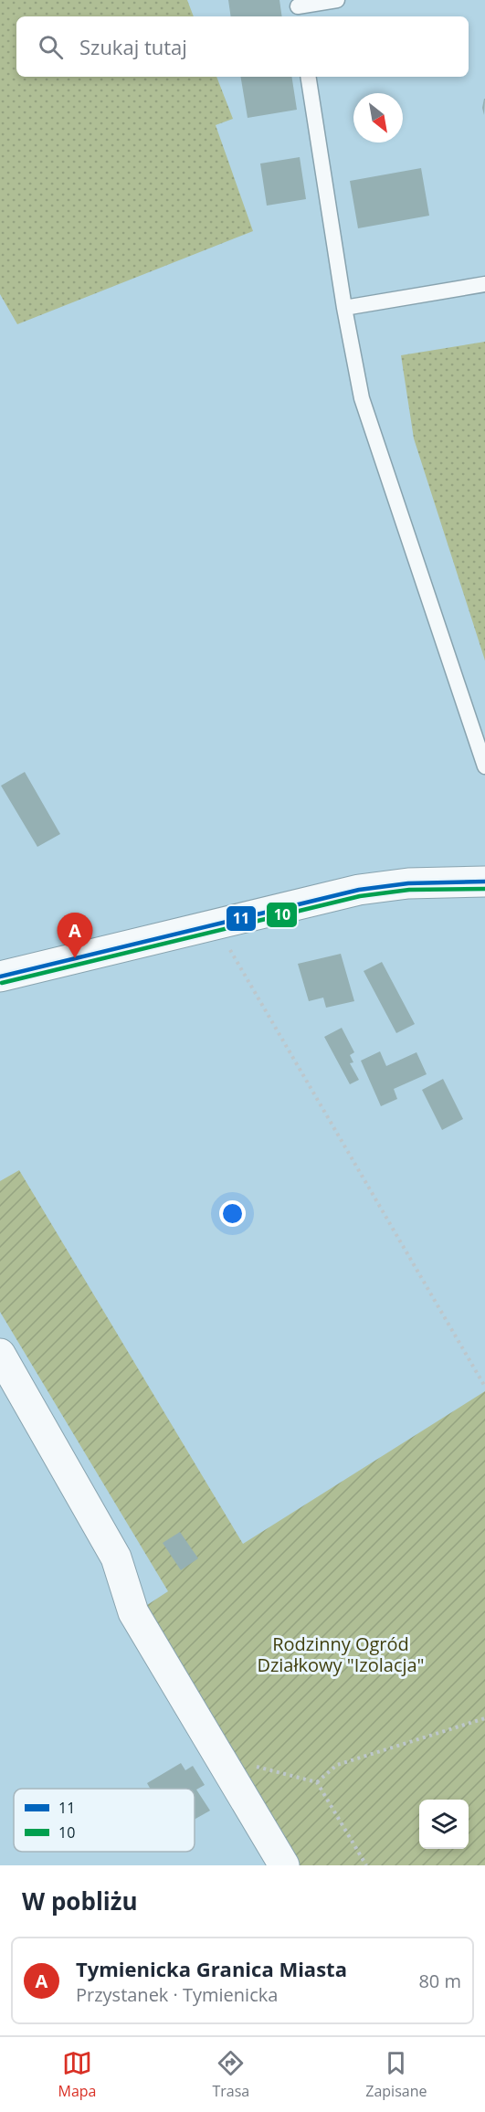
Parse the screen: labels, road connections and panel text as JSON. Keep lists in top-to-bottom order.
{
  "parks": ["Rodzinny Ogród Działkowy \"Izolacja\""],
  "lines": ["transit line 11", "transit line 10"],
  "legend": ["11", "10"],
  "north": "bottom right",
  "page": {
    "search": "Szukaj tutaj",
    "pins": "A",
    "heading": "W pobliżu",
    "list": [
      {
        "mark": "A",
        "name": "Tymienicka Granica Miasta",
        "note": "Przystanek · Tymienicka",
        "value": "80 m"
      }
    ],
    "nav": ["Mapa", "Trasa", "Zapisane"]
  }
}
